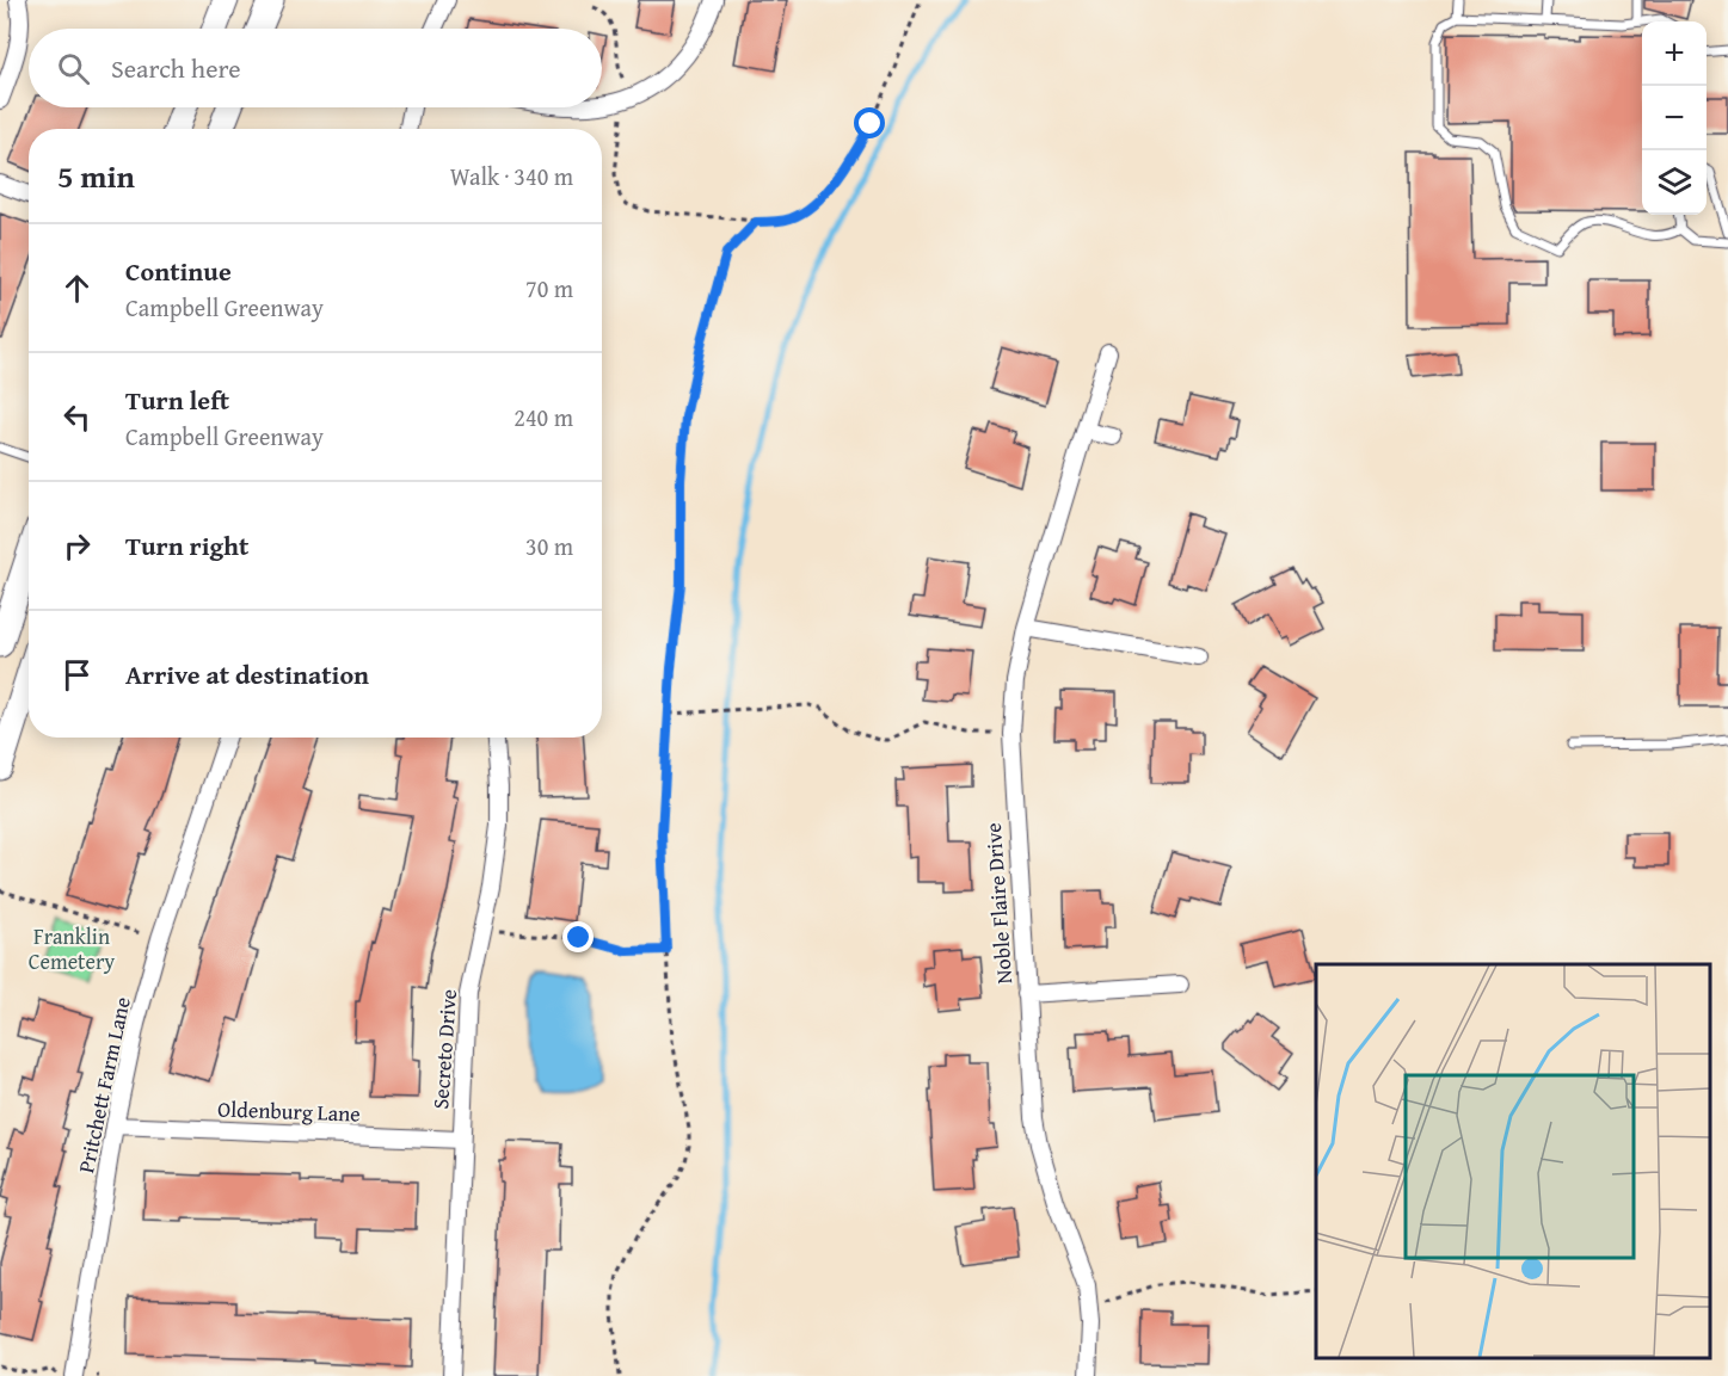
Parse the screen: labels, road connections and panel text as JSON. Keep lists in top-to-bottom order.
{
  "streets": {
    "street": [
      "Noble Flaire Drive",
      "Secreto Drive",
      "Pritchett Farm Lane",
      "Oldenburg Lane"
    ]
  },
  "crossings": [
    ["Secreto Drive", "Oldenburg Lane"],
    ["Pritchett Farm Lane", "Oldenburg Lane"]
  ],
  "parks": ["Franklin Cemetery"],
  "page": {
    "map_buttons": ["+", "−"],
    "search": "Search here",
    "heading": ["5 min", "Walk · 340 m"],
    "list": [
      ["Continue", "Campbell Greenway", "70 m"],
      ["Turn left", "Campbell Greenway", "240 m"],
      ["Turn right", "30 m"],
      "Arrive at destination"
    ]
  }
}
